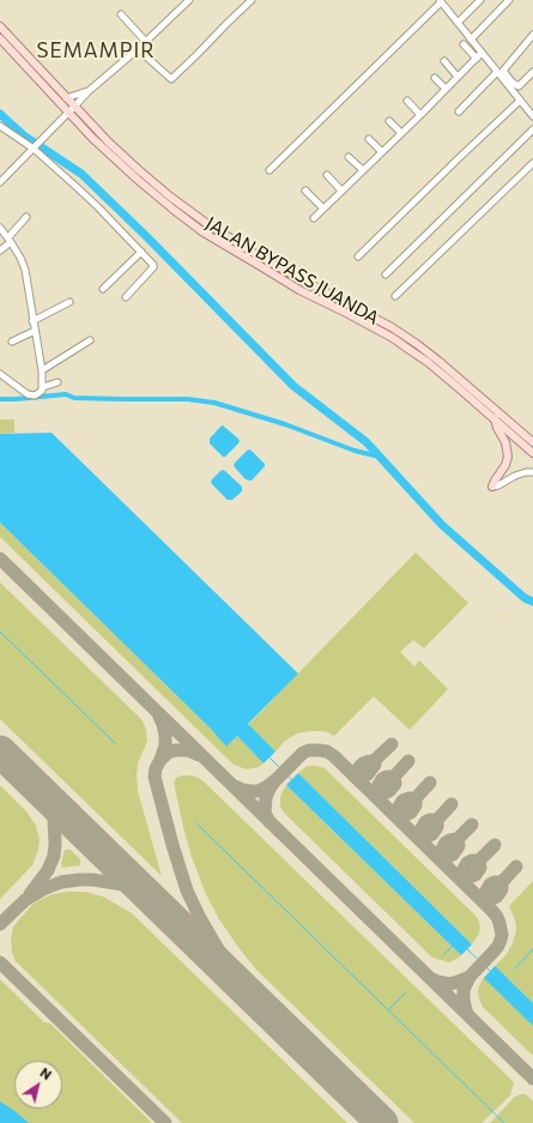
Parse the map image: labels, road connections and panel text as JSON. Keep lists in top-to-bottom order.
{
  "streets": {
    "main road": ["JALAN BYPASS JUANDA"]
  },
  "districts": ["SEMAMPIR"],
  "north": "top right"
}
